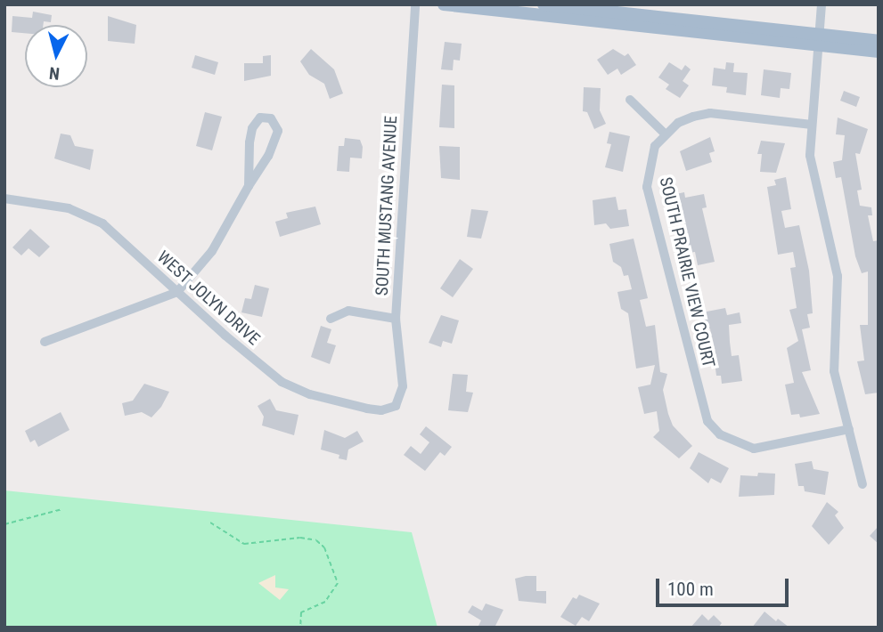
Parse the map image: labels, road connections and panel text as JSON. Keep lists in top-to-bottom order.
{
  "streets": {
    "street": ["SOUTH MUSTANG AVENUE", "SOUTH PRAIRIE VIEW COURT", "WEST JOLYN DRIVE"]
  },
  "crossings": [
    ["SOUTH MUSTANG AVENUE", "WEST JOLYN DRIVE"]
  ],
  "scale_bar": "100 m",
  "north": "bottom"
}
